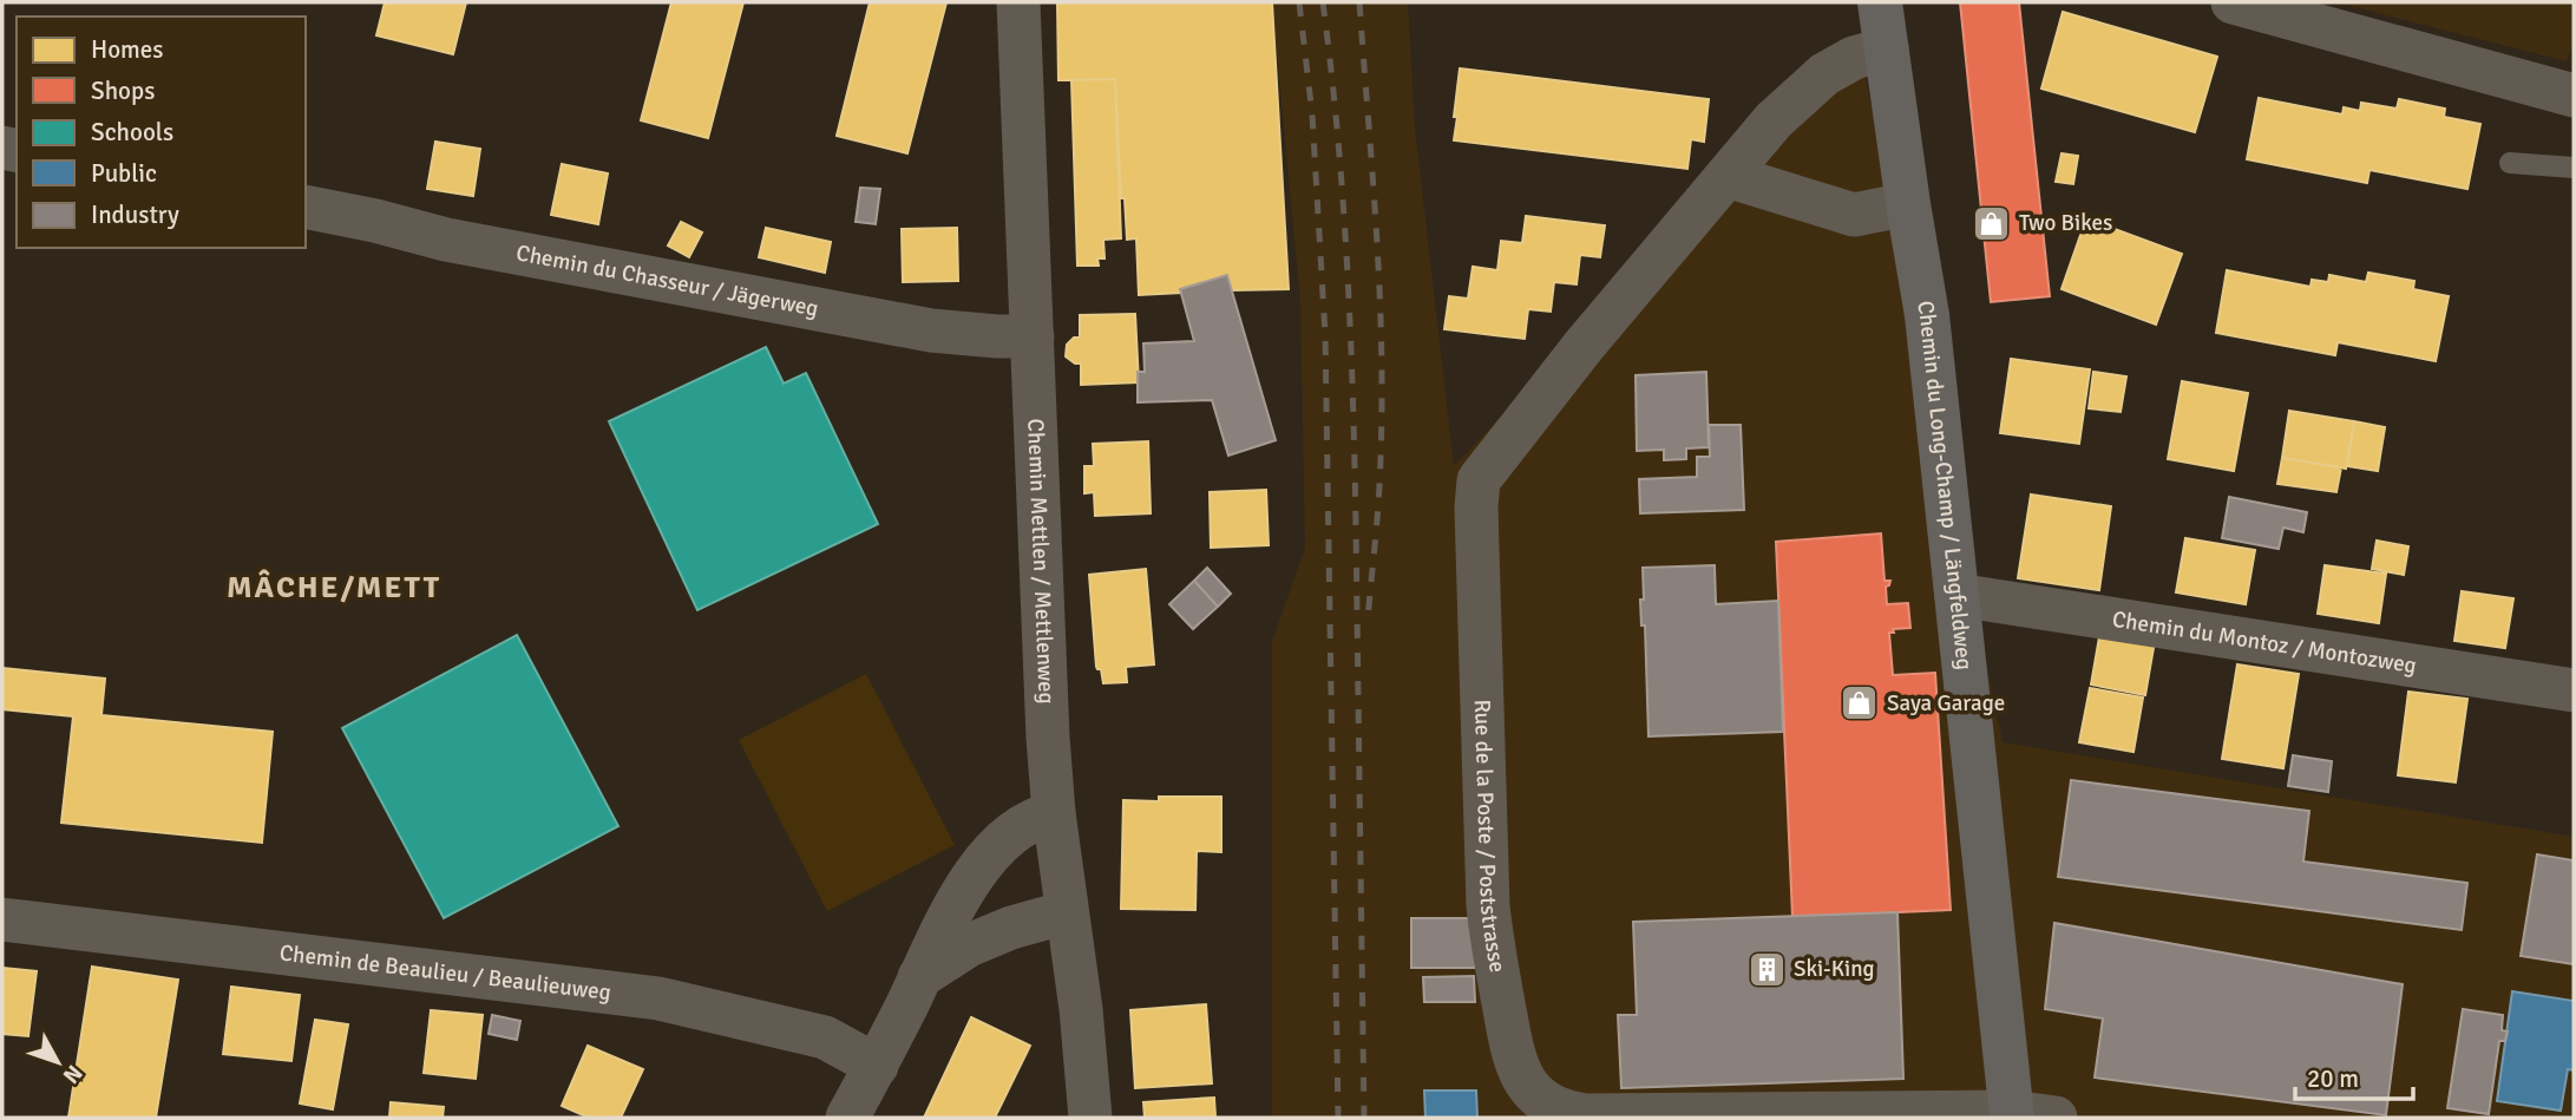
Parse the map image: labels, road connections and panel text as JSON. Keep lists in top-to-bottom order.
{
  "streets": {
    "main road": ["Chemin du Long-Champ / Längfeldweg"],
    "street": [
      "Chemin du Chasseur / Jägerweg",
      "Chemin Mettlen / Mettlenweg",
      "Chemin du Montoz / Montozweg",
      "Rue de la Poste / Poststrasse",
      "Chemin de Beaulieu / Beaulieuweg"
    ]
  },
  "crossings": [
    ["Chemin du Chasseur / Jägerweg", "Chemin Mettlen / Mettlenweg"],
    ["Chemin du Long-Champ / Längfeldweg", "Chemin du Montoz / Montozweg"],
    ["Chemin du Long-Champ / Längfeldweg", "Rue de la Poste / Poststrasse"]
  ],
  "districts": ["MÂCHE/METT"],
  "places": {
    "shop": ["Two Bikes", "Saya Garage"],
    "building": ["Ski-King"]
  },
  "legend": [
    "Homes",
    "Shops",
    "Schools",
    "Public",
    "Industry"
  ],
  "scale_bar": "20 m",
  "north": "bottom right"
}
